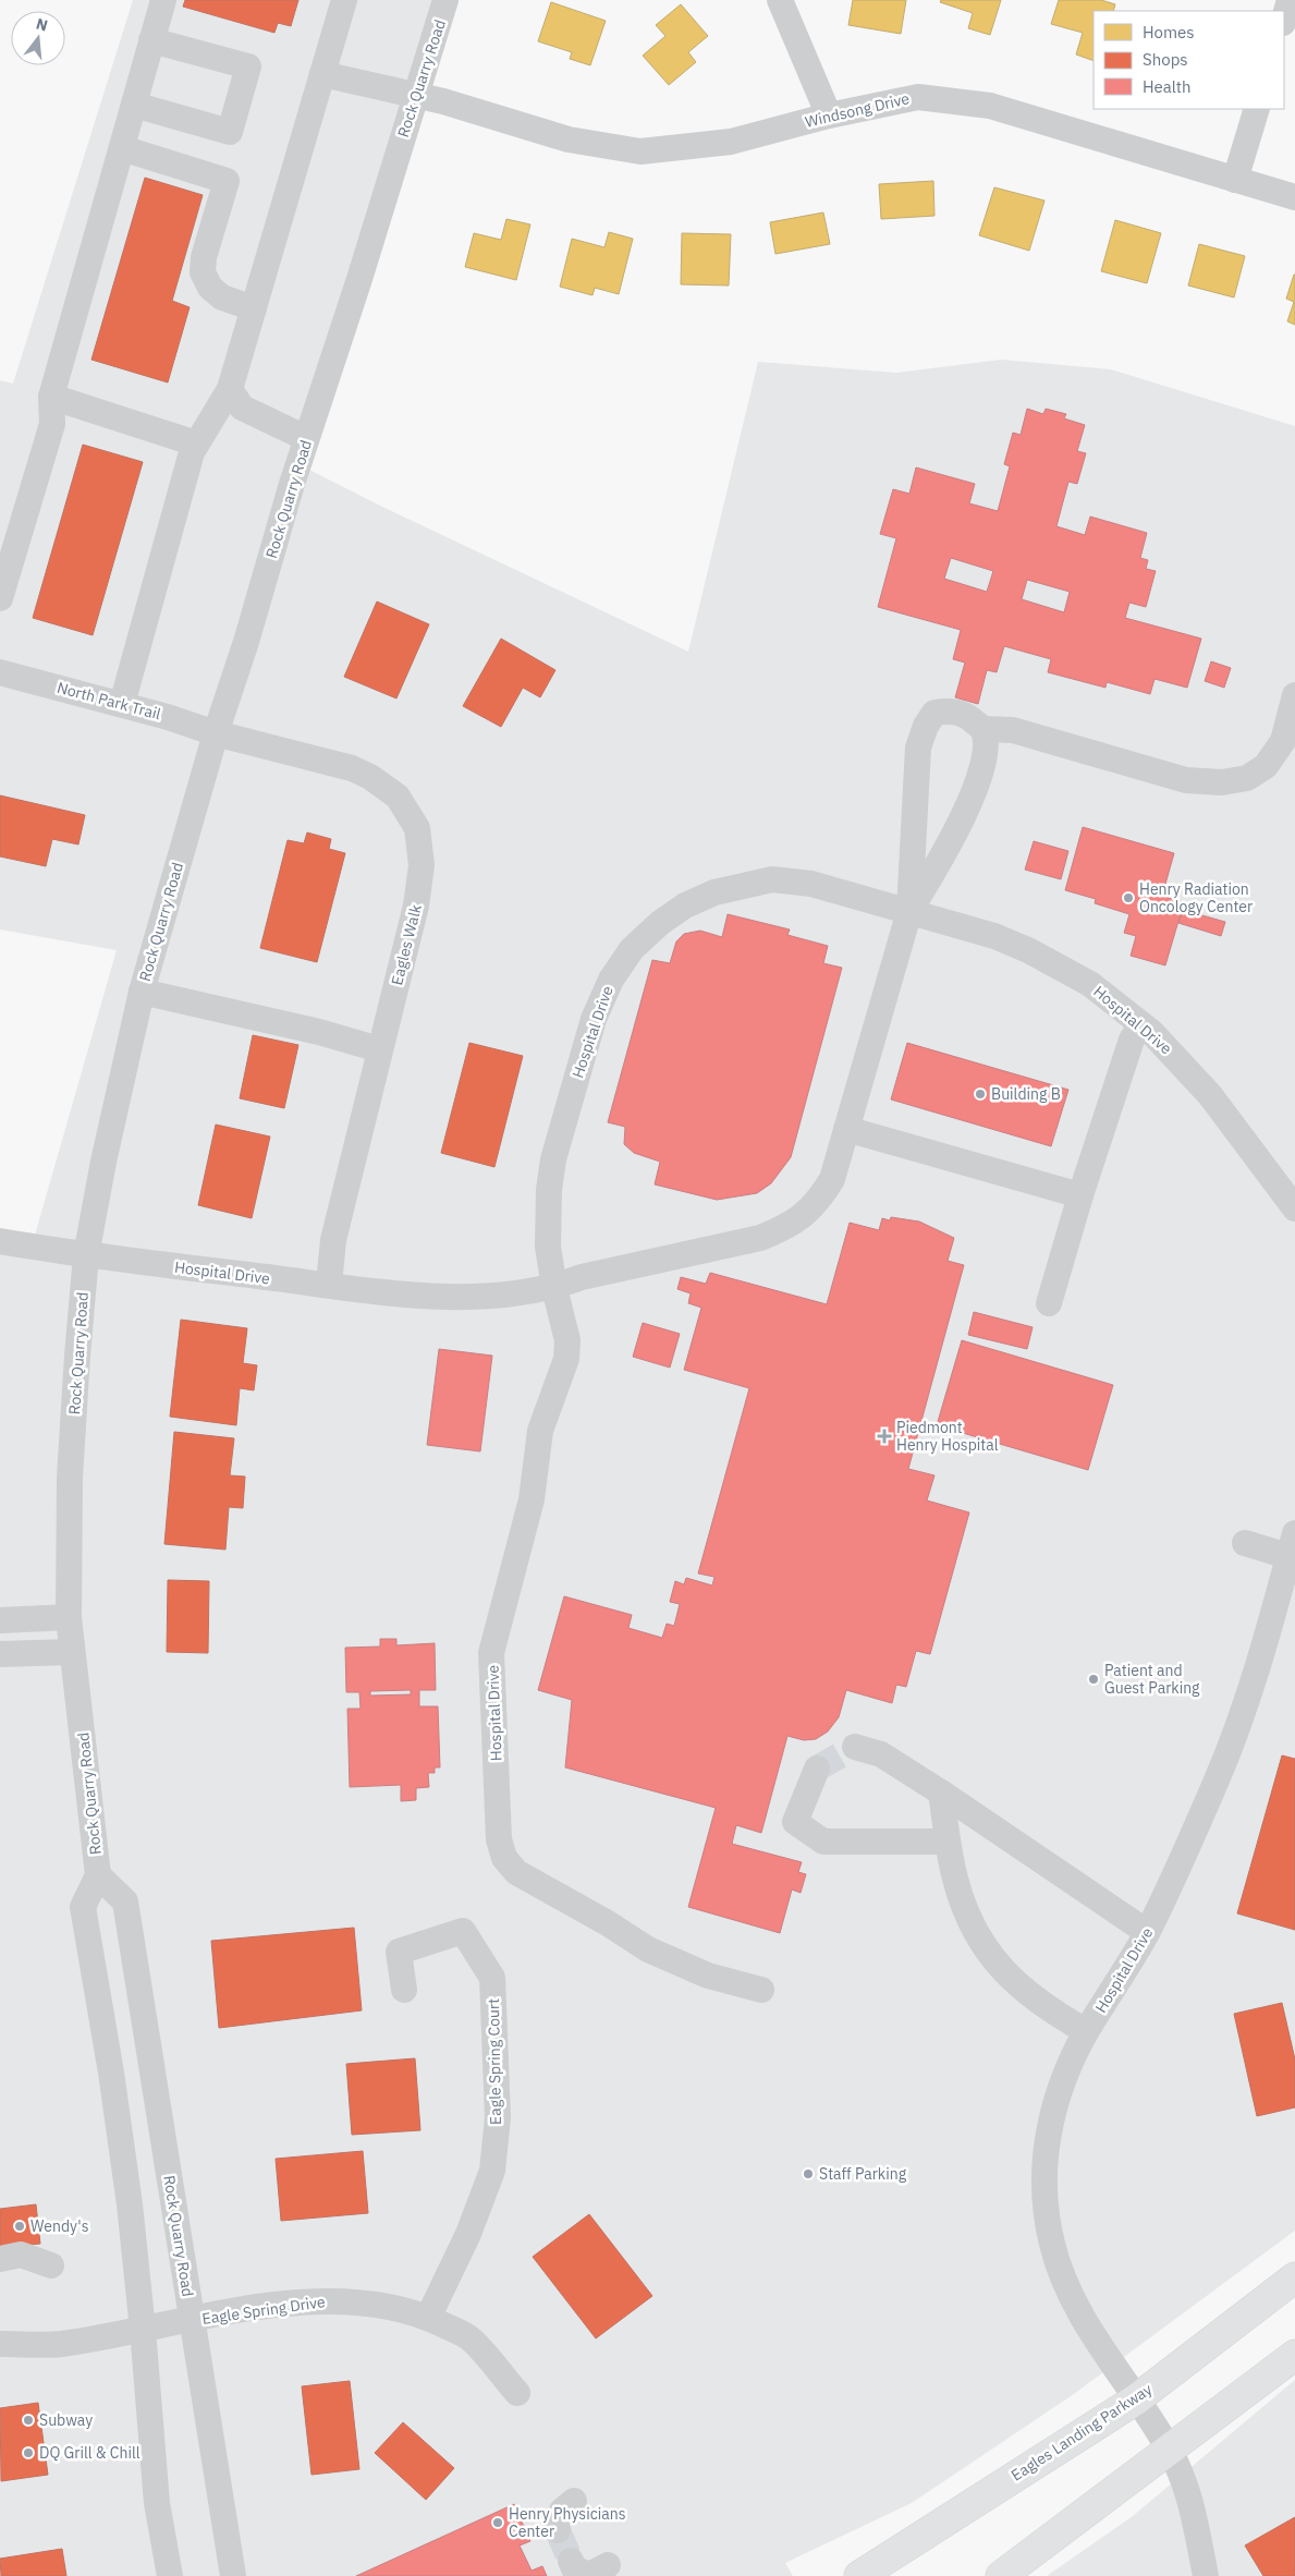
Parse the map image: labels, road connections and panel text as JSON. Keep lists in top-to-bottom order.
{
  "streets": {
    "main road": ["Eagles Landing Parkway"],
    "street": [
      "Rock Quarry Road",
      "Windsong Drive",
      "North Park Trail",
      "Eagles Walk",
      "Hospital Drive",
      "Eagle Spring Court",
      "Eagle Spring Drive"
    ]
  },
  "crossings": [
    ["Rock Quarry Road", "Windsong Drive"],
    ["Rock Quarry Road", "North Park Trail"],
    ["Rock Quarry Road", "Eagles Walk"],
    ["Rock Quarry Road", "Hospital Drive"],
    ["Rock Quarry Road", "Eagle Spring Drive"],
    ["North Park Trail", "Eagles Walk"],
    ["Eagles Walk", "Hospital Drive"],
    ["Hospital Drive", "Eagles Landing Parkway"],
    ["Eagle Spring Court", "Eagle Spring Drive"]
  ],
  "places": {
    "other": [
      "Henry Radiation Oncology Center",
      "Building B",
      "Patient and Guest Parking",
      "Staff Parking",
      "Wendy's",
      "Subway",
      "DQ Grill & Chill",
      "Henry Physicians Center"
    ],
    "health": ["Piedmont Henry Hospital"]
  },
  "legend": ["Homes", "Shops", "Health"],
  "north": "top"
}
